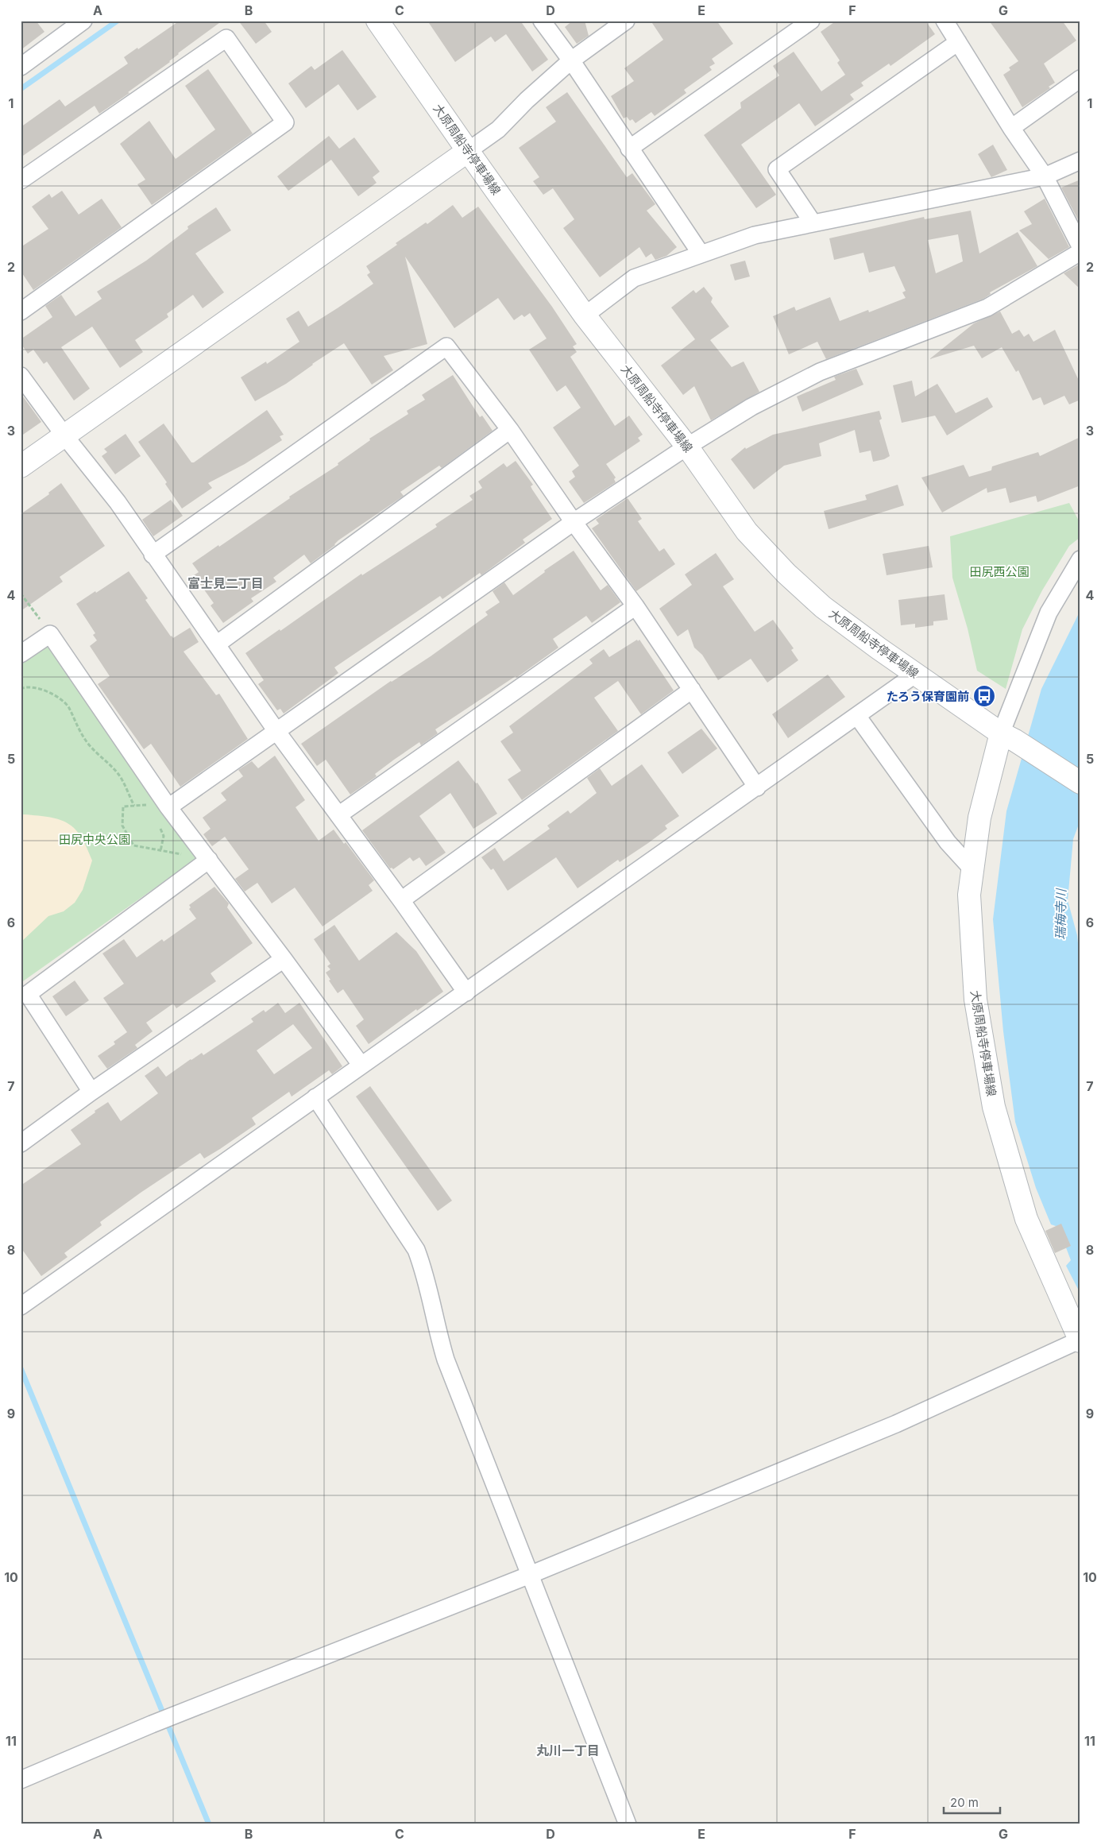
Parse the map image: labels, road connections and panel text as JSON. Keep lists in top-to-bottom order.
{
  "streets": {
    "main road": ["大原周船寺停車場線"]
  },
  "districts": ["富士見二丁目", "丸川一丁目"],
  "water": ["瑞梅寺川"],
  "parks": ["田尻西公園", "田尻中央公園"],
  "places": {
    "bus stop": ["たろう保育園前"]
  },
  "scale_bar": "20 m",
  "grid": {
    "columns": [
      "A",
      "B",
      "C",
      "D",
      "E",
      "F",
      "G"
    ],
    "rows": [
      "1",
      "2",
      "3",
      "4",
      "5",
      "6",
      "7",
      "8",
      "9",
      "10",
      "11"
    ]
  }
}
